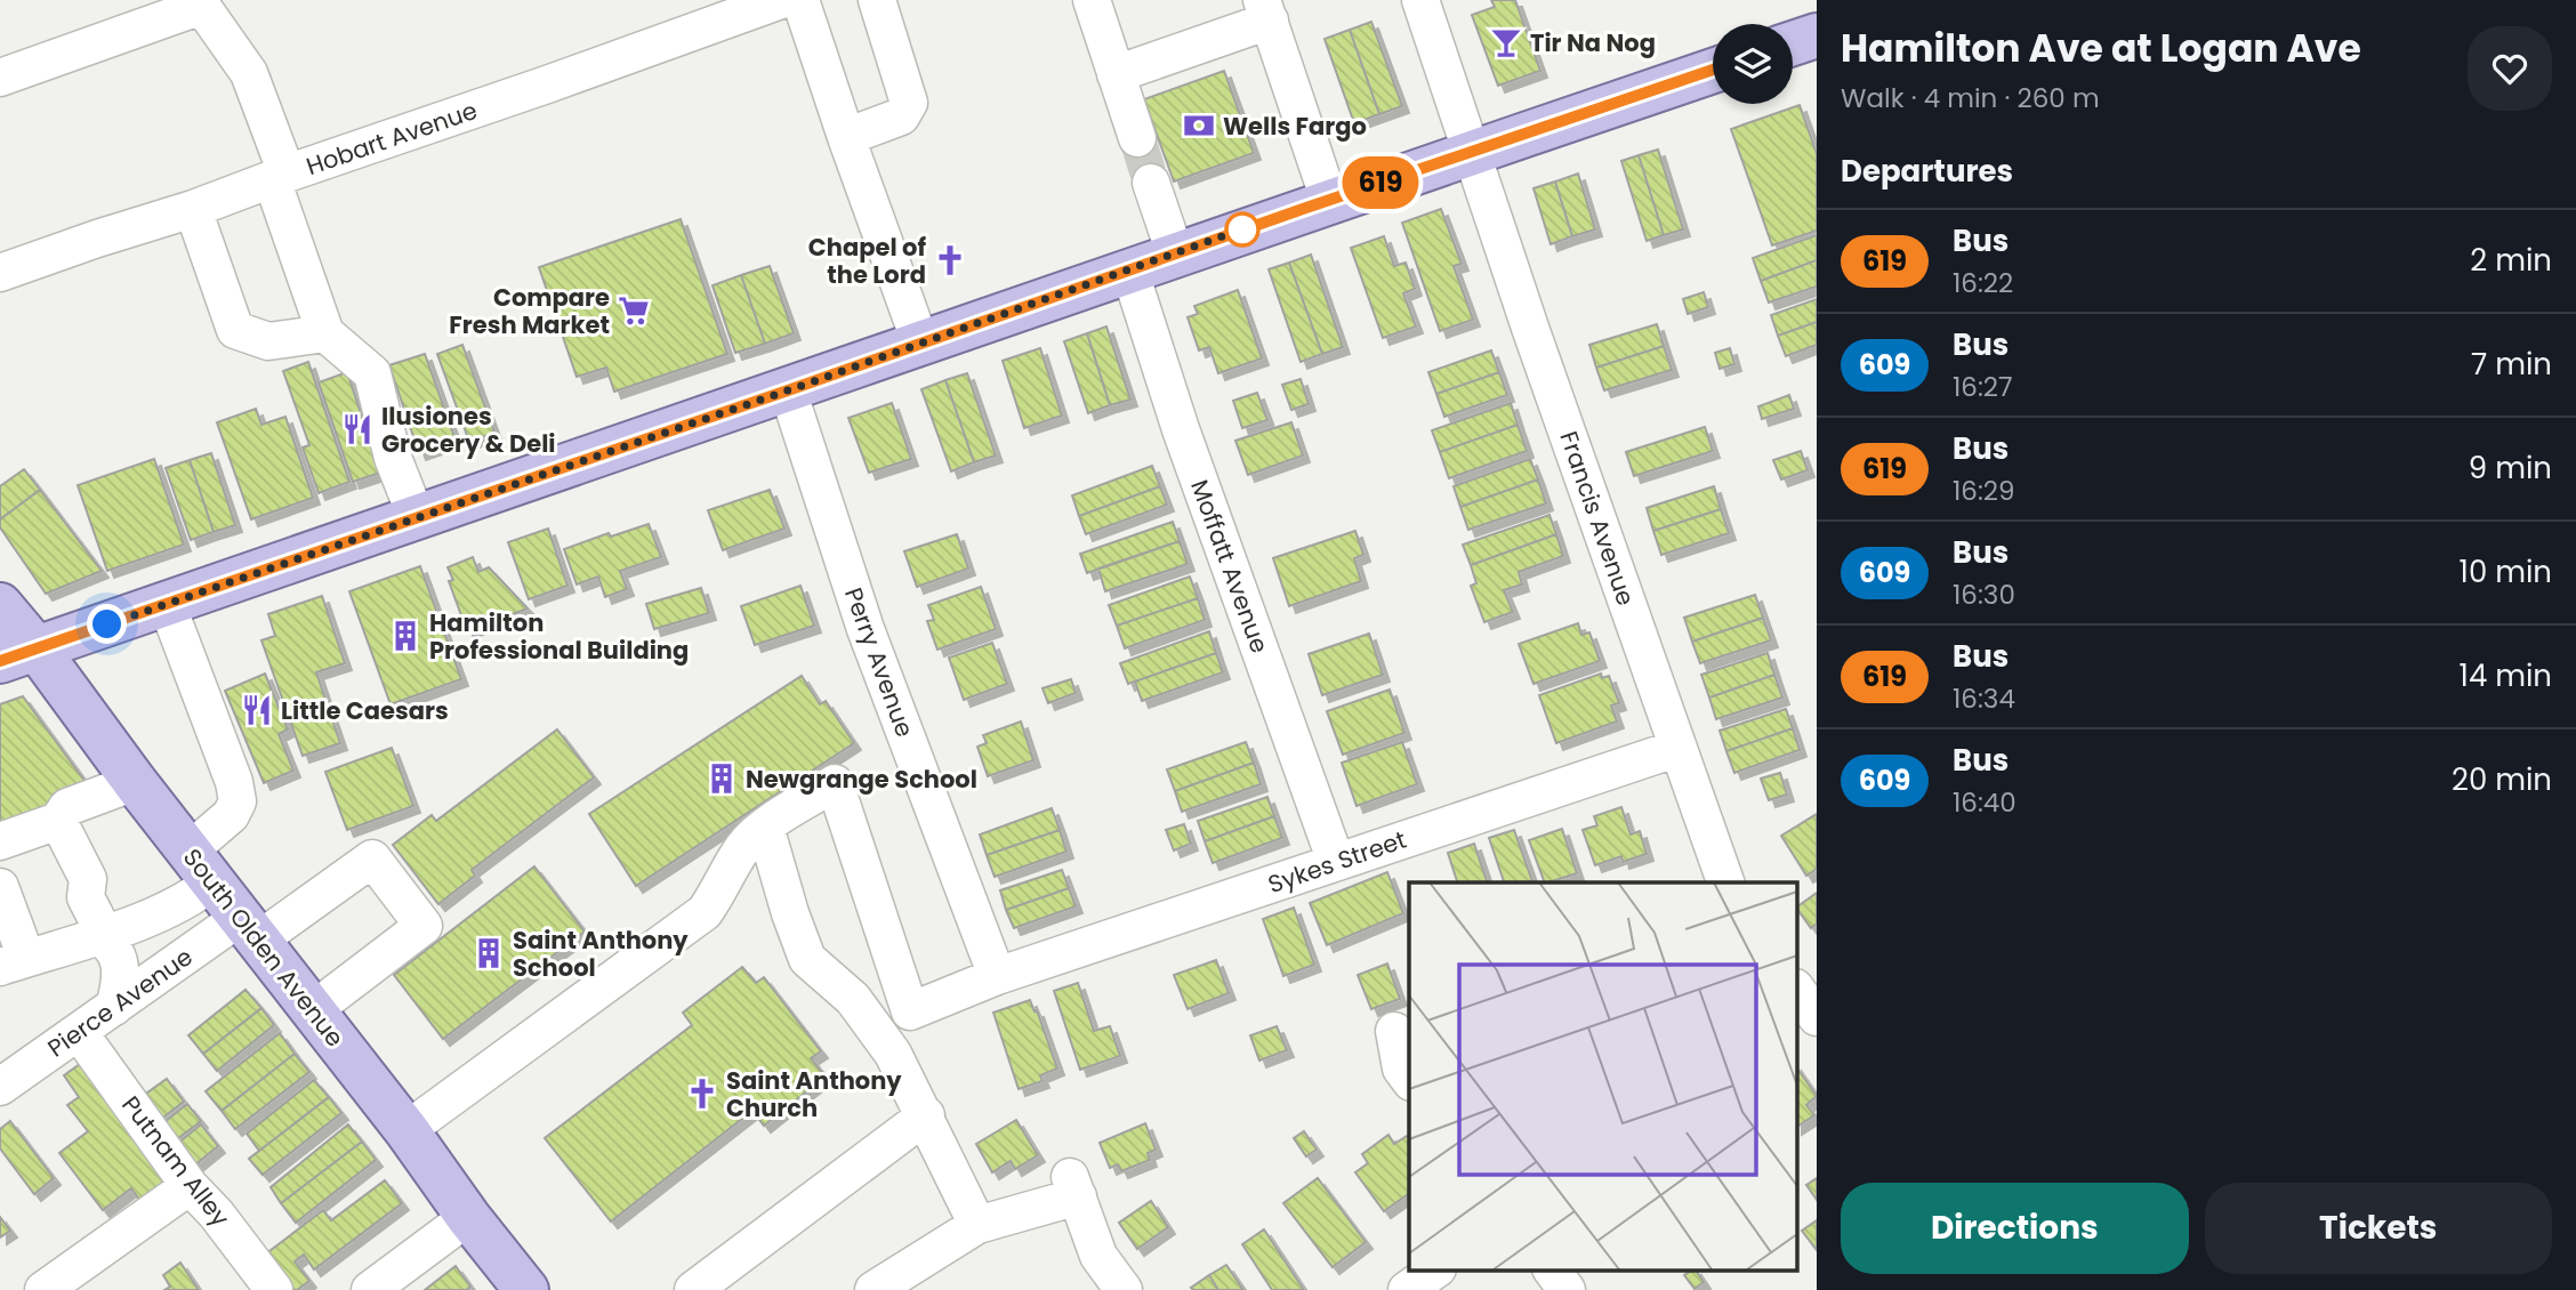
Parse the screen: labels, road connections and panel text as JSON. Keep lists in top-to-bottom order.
{
  "streets": {
    "main road": ["South Olden Avenue"],
    "street": [
      "Hobart Avenue",
      "Francis Avenue",
      "Moffatt Avenue",
      "Perry Avenue",
      "Sykes Street",
      "Pierce Avenue",
      "Putnam Alley"
    ]
  },
  "crossings": [
    ["Francis Avenue", "Sykes Street"],
    ["Moffatt Avenue", "Sykes Street"],
    ["Perry Avenue", "Sykes Street"],
    ["South Olden Avenue", "Pierce Avenue"],
    ["Pierce Avenue", "Putnam Alley"]
  ],
  "places": {
    "bar": ["Tir Na Nog"],
    "bank": ["Wells Fargo"],
    "church": ["Chapel of the Lord", "Saint Anthony Church"],
    "supermarket": ["Compare Fresh Market"],
    "restaurant": ["Ilusiones Grocery & Deli", "Little Caesars"],
    "building": ["Hamilton Professional Building", "Newgrange School", "Saint Anthony School"]
  },
  "lines": ["bus line 619"],
  "page": {
    "on_map": "619",
    "heading": [
      ["Hamilton Ave at Logan Ave", "Walk · 4 min · 260 m"],
      "Departures"
    ],
    "list": [
      {
        "mark": "619",
        "name": "Bus",
        "note": "16:22",
        "value": "2 min"
      },
      {
        "mark": "609",
        "name": "Bus",
        "note": "16:27",
        "value": "7 min"
      },
      {
        "mark": "619",
        "name": "Bus",
        "note": "16:29",
        "value": "9 min"
      },
      {
        "mark": "609",
        "name": "Bus",
        "note": "16:30",
        "value": "10 min"
      },
      {
        "mark": "619",
        "name": "Bus",
        "note": "16:34",
        "value": "14 min"
      },
      {
        "mark": "609",
        "name": "Bus",
        "note": "16:40",
        "value": "20 min"
      }
    ],
    "buttons": ["Directions", "Tickets"]
  }
}
